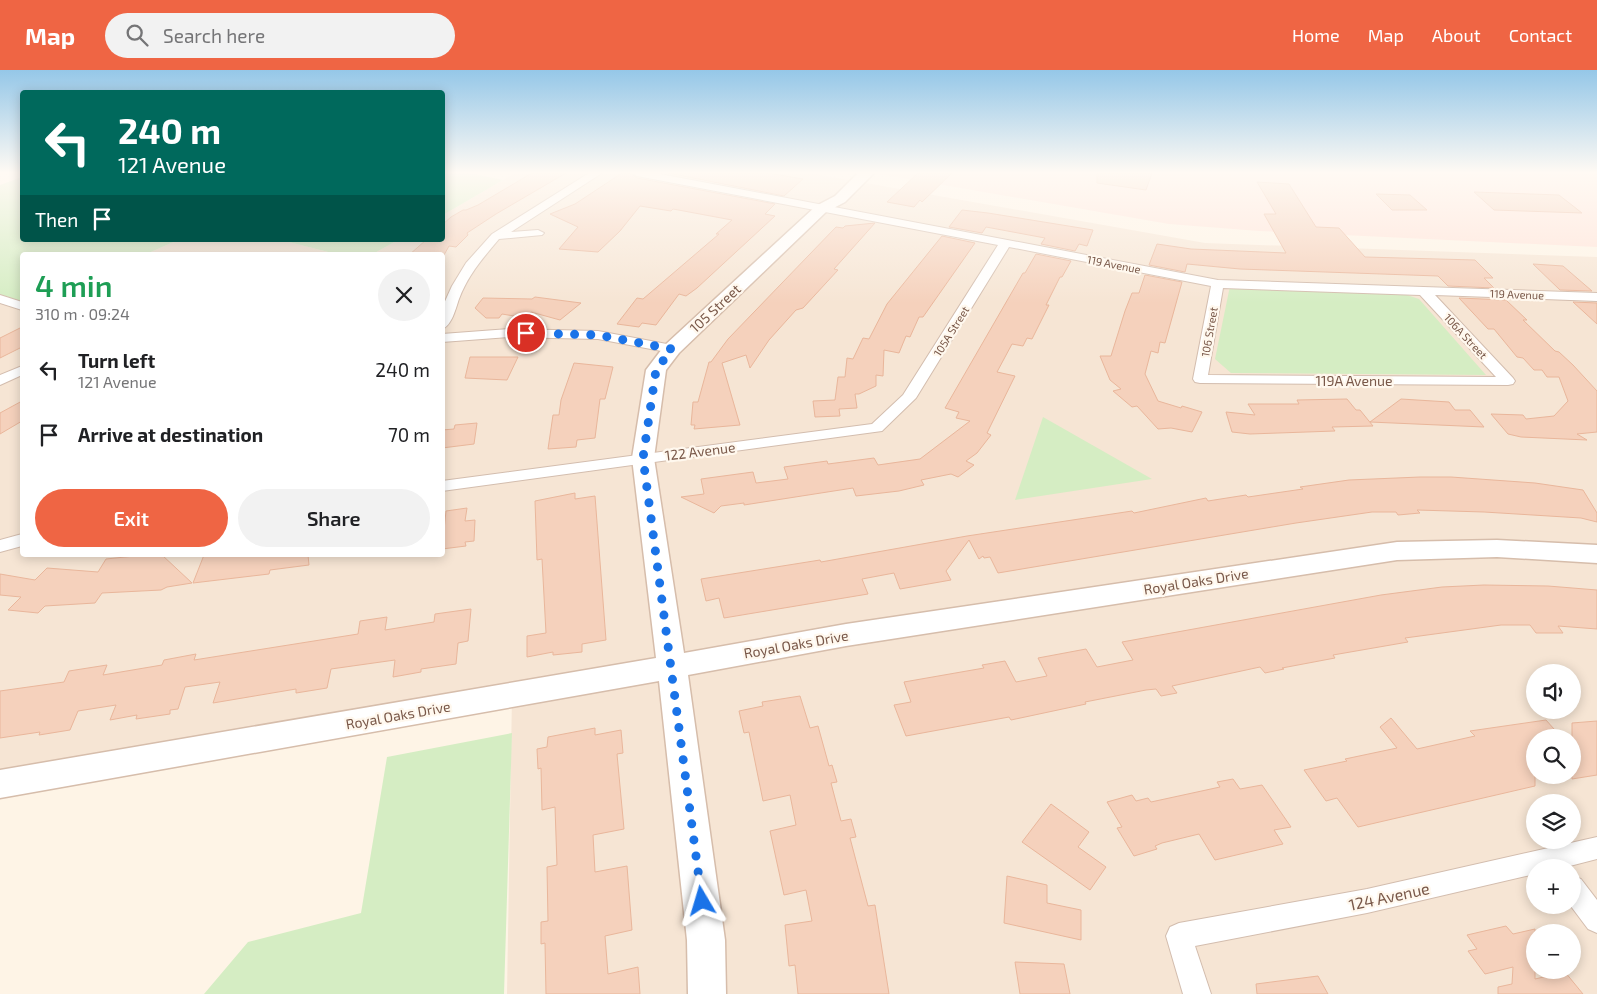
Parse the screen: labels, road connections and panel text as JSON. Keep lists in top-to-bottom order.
{
  "streets": {
    "street": [
      "119 Avenue",
      "105 Street",
      "105A Street",
      "106 Street",
      "106A Street",
      "119A Avenue",
      "122 Avenue",
      "Royal Oaks Drive",
      "124 Avenue"
    ]
  },
  "crossings": [
    ["119 Avenue", "105A Street"],
    ["119 Avenue", "106 Street"],
    ["119 Avenue", "106A Street"],
    ["105 Street", "122 Avenue"],
    ["105 Street", "Royal Oaks Drive"],
    ["105A Street", "122 Avenue"],
    ["106 Street", "119A Avenue"],
    ["106A Street", "119A Avenue"]
  ],
  "page": {
    "header": "Map",
    "search": "Search here",
    "nav": [
      "Home",
      "Map",
      "About",
      "Contact"
    ],
    "turn": ["240 m", "121 Avenue"],
    "then": "Then",
    "heading": ["4 min", "310 m · 09:24"],
    "list": [
      {
        "name": "Turn left",
        "note": "121 Avenue",
        "value": "240 m"
      },
      {
        "name": "Arrive at destination",
        "value": "70 m"
      }
    ],
    "buttons": ["Exit", "Share"],
    "map_buttons": ["+", "−"]
  }
}
